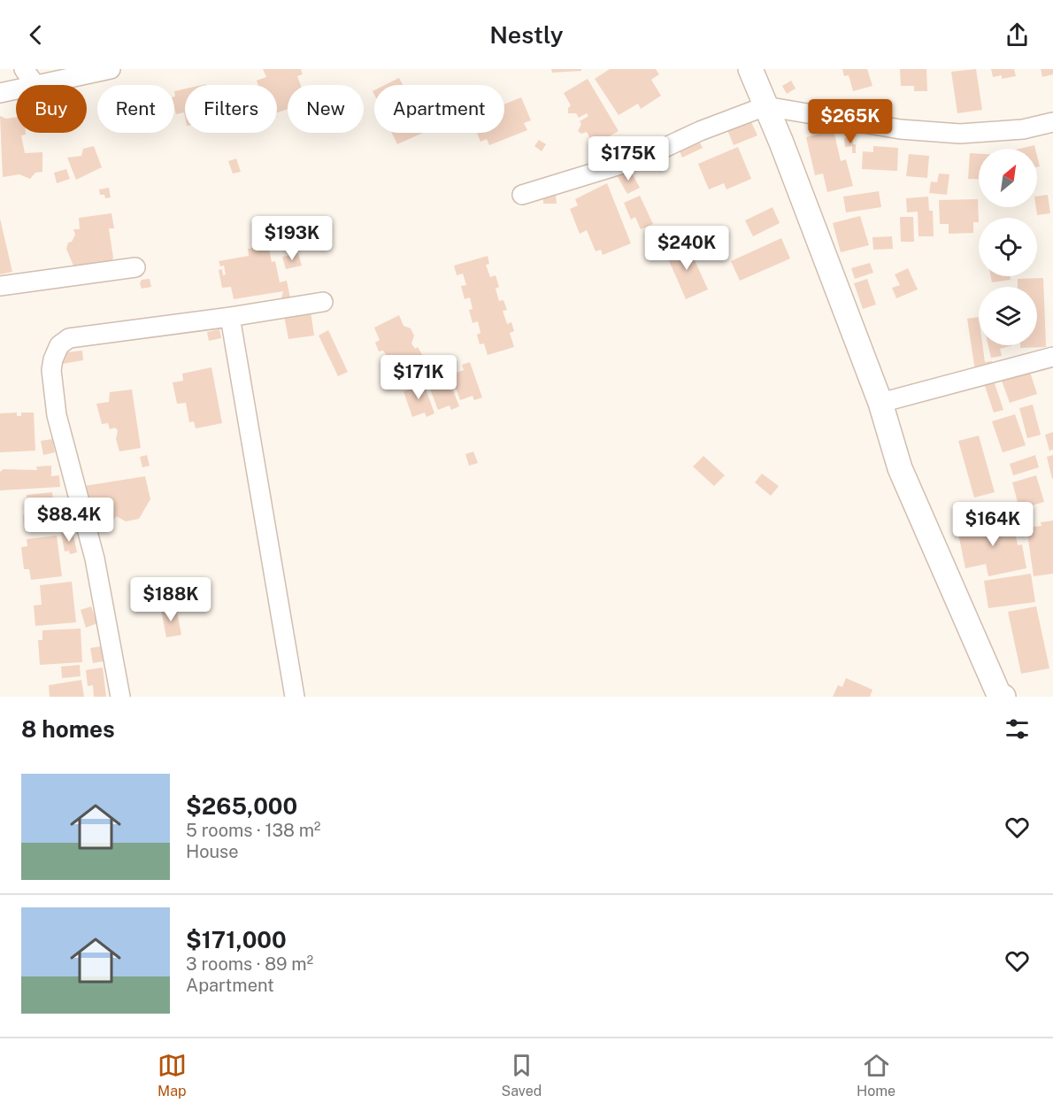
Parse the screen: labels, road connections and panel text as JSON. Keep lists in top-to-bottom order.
{
  "north": "top right",
  "page": {
    "header": "Nestly",
    "chip": [
      "Buy",
      "Rent",
      "Filters",
      "New",
      "Apartment"
    ],
    "price": [
      "$265K",
      "$175K",
      "$193K",
      "$240K",
      "$171K",
      "$88.4K",
      "$164K",
      "$188K"
    ],
    "heading": "8 homes",
    "list": [
      {
        "name": "$265,000",
        "note": "5 rooms · 138 m² · House"
      },
      {
        "name": "$171,000",
        "note": "3 rooms · 89 m² · Apartment"
      }
    ],
    "tabs": ["Map", "Saved", "Home"]
  }
}
